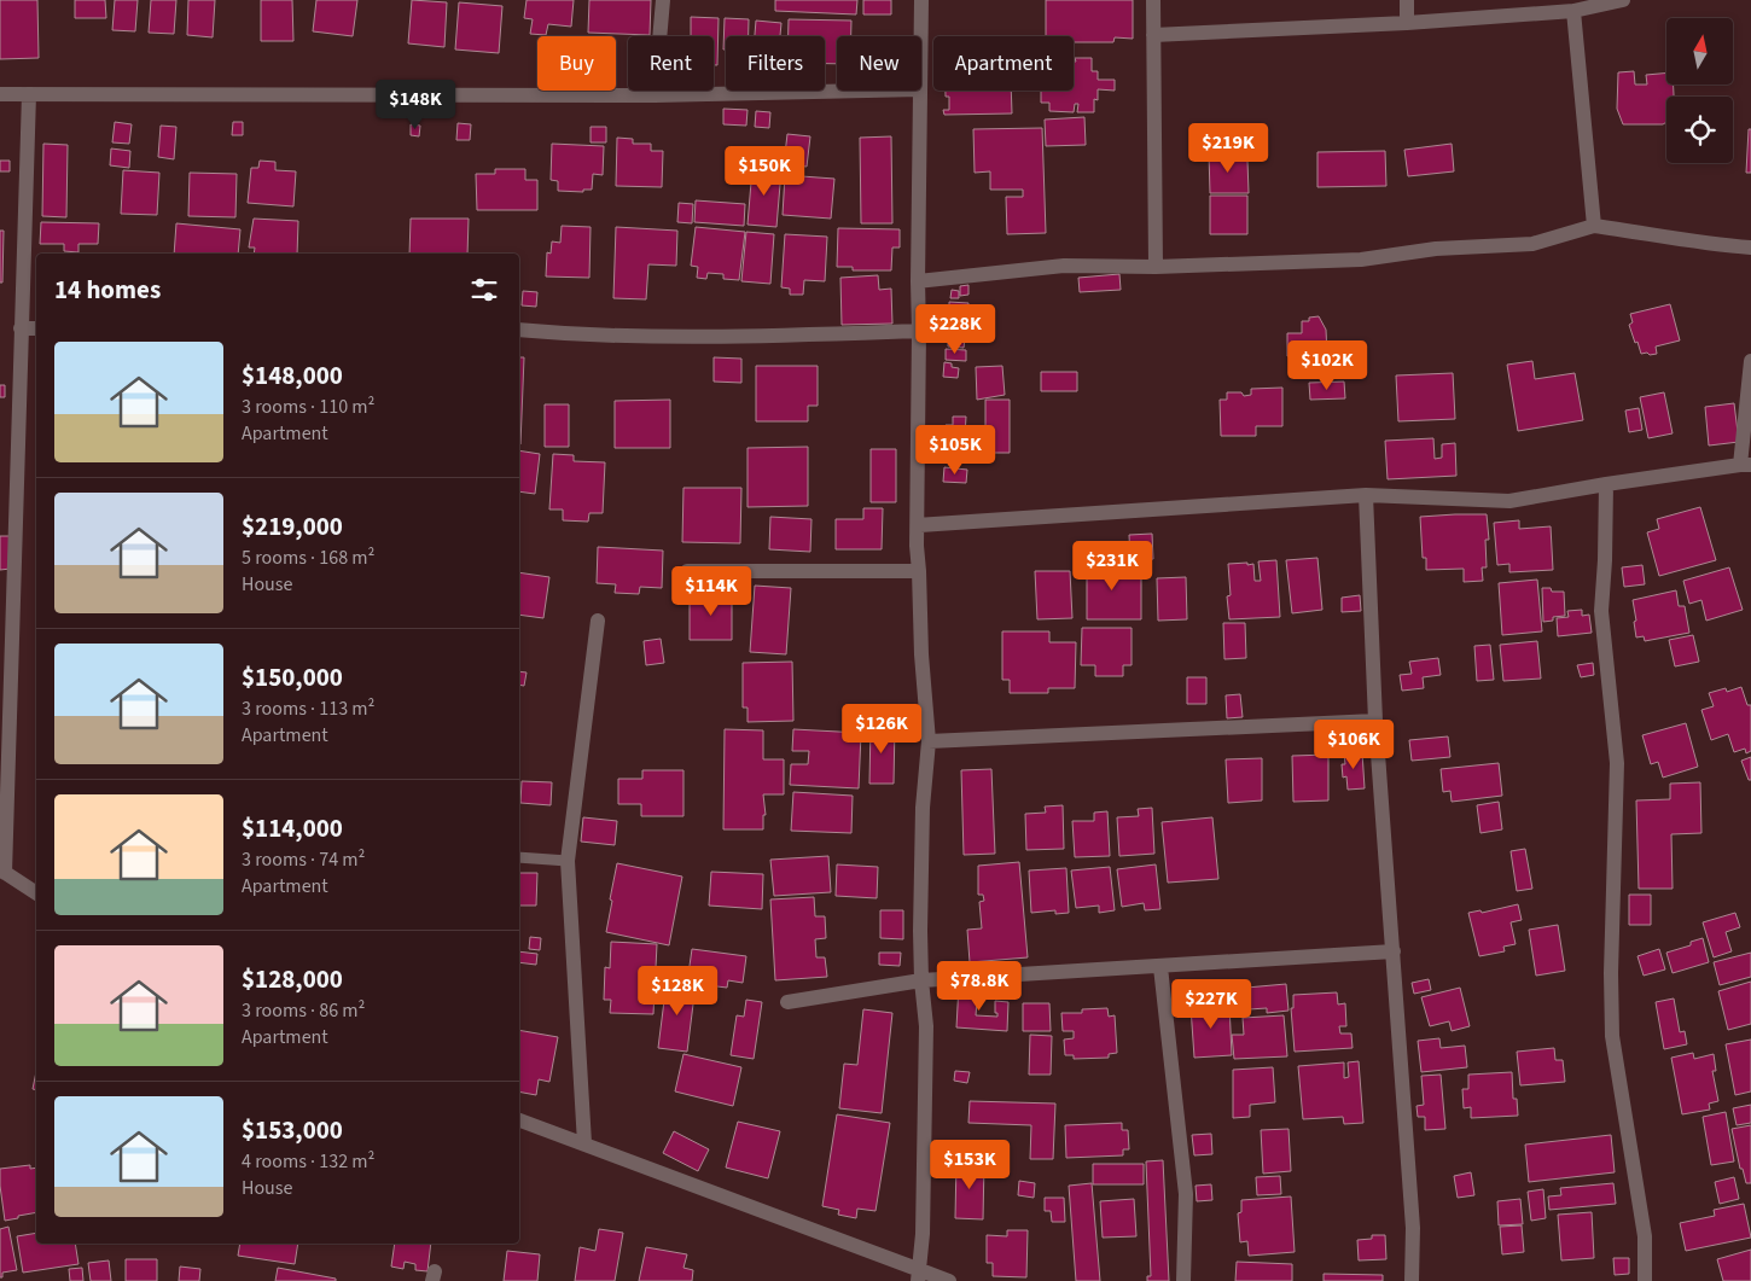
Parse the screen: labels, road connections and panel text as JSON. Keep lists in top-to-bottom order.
{
  "north": "top",
  "page": {
    "chip": [
      "Buy",
      "Rent",
      "Filters",
      "New",
      "Apartment"
    ],
    "price": [
      "$148K",
      "$219K",
      "$150K",
      "$228K",
      "$102K",
      "$105K",
      "$231K",
      "$114K",
      "$126K",
      "$106K",
      "$78.8K",
      "$128K",
      "$227K",
      "$153K"
    ],
    "heading": "14 homes",
    "list": [
      {
        "name": "$148,000",
        "note": "3 rooms · 110 m² · Apartment"
      },
      {
        "name": "$219,000",
        "note": "5 rooms · 168 m² · House"
      },
      {
        "name": "$150,000",
        "note": "3 rooms · 113 m² · Apartment"
      },
      {
        "name": "$114,000",
        "note": "3 rooms · 74 m² · Apartment"
      },
      {
        "name": "$128,000",
        "note": "3 rooms · 86 m² · Apartment"
      },
      {
        "name": "$153,000",
        "note": "4 rooms · 132 m² · House"
      }
    ]
  }
}
